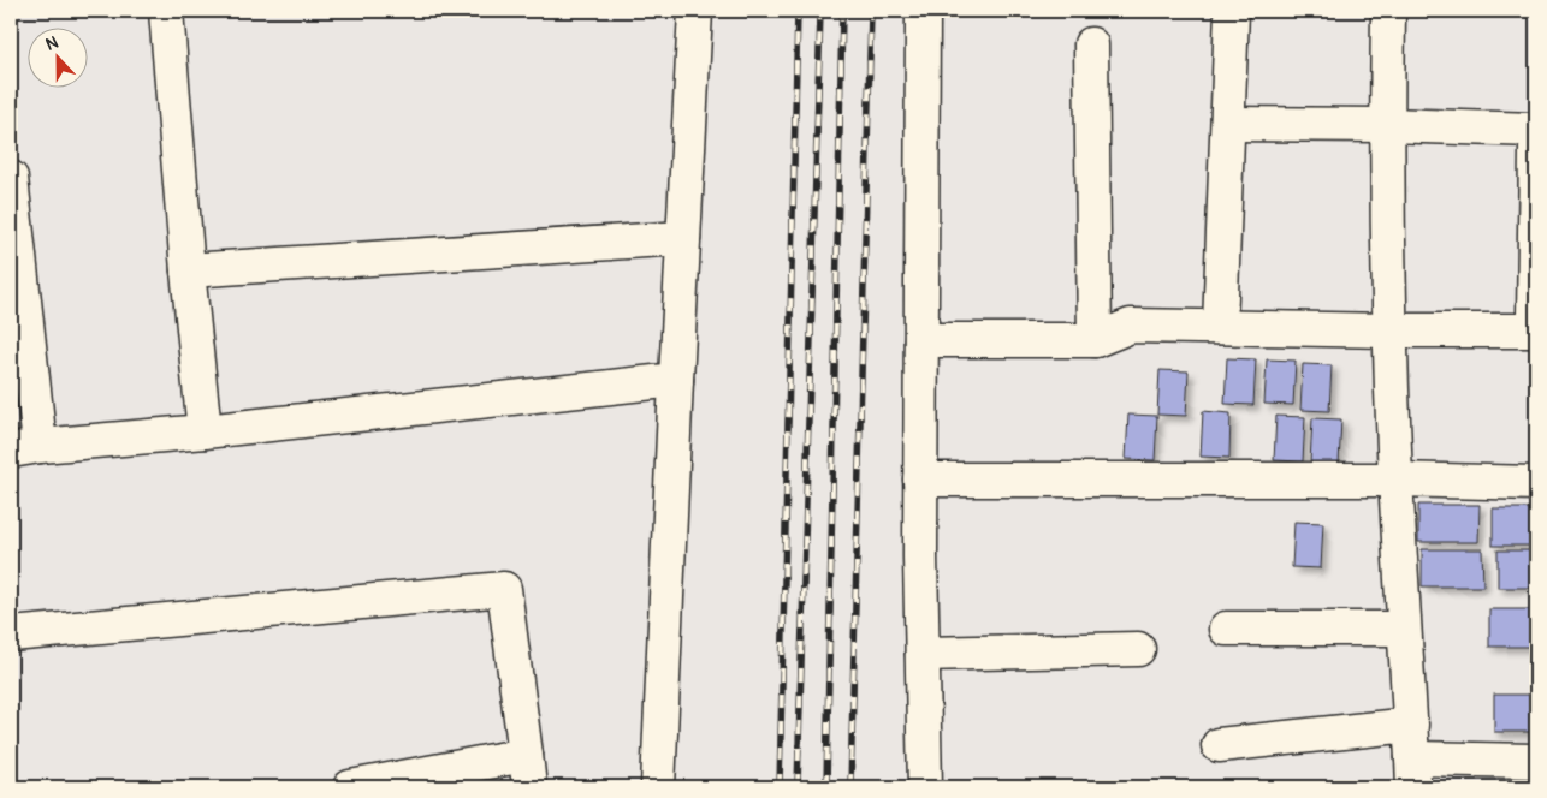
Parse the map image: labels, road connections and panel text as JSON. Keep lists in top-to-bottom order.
{
  "north": "top"
}
